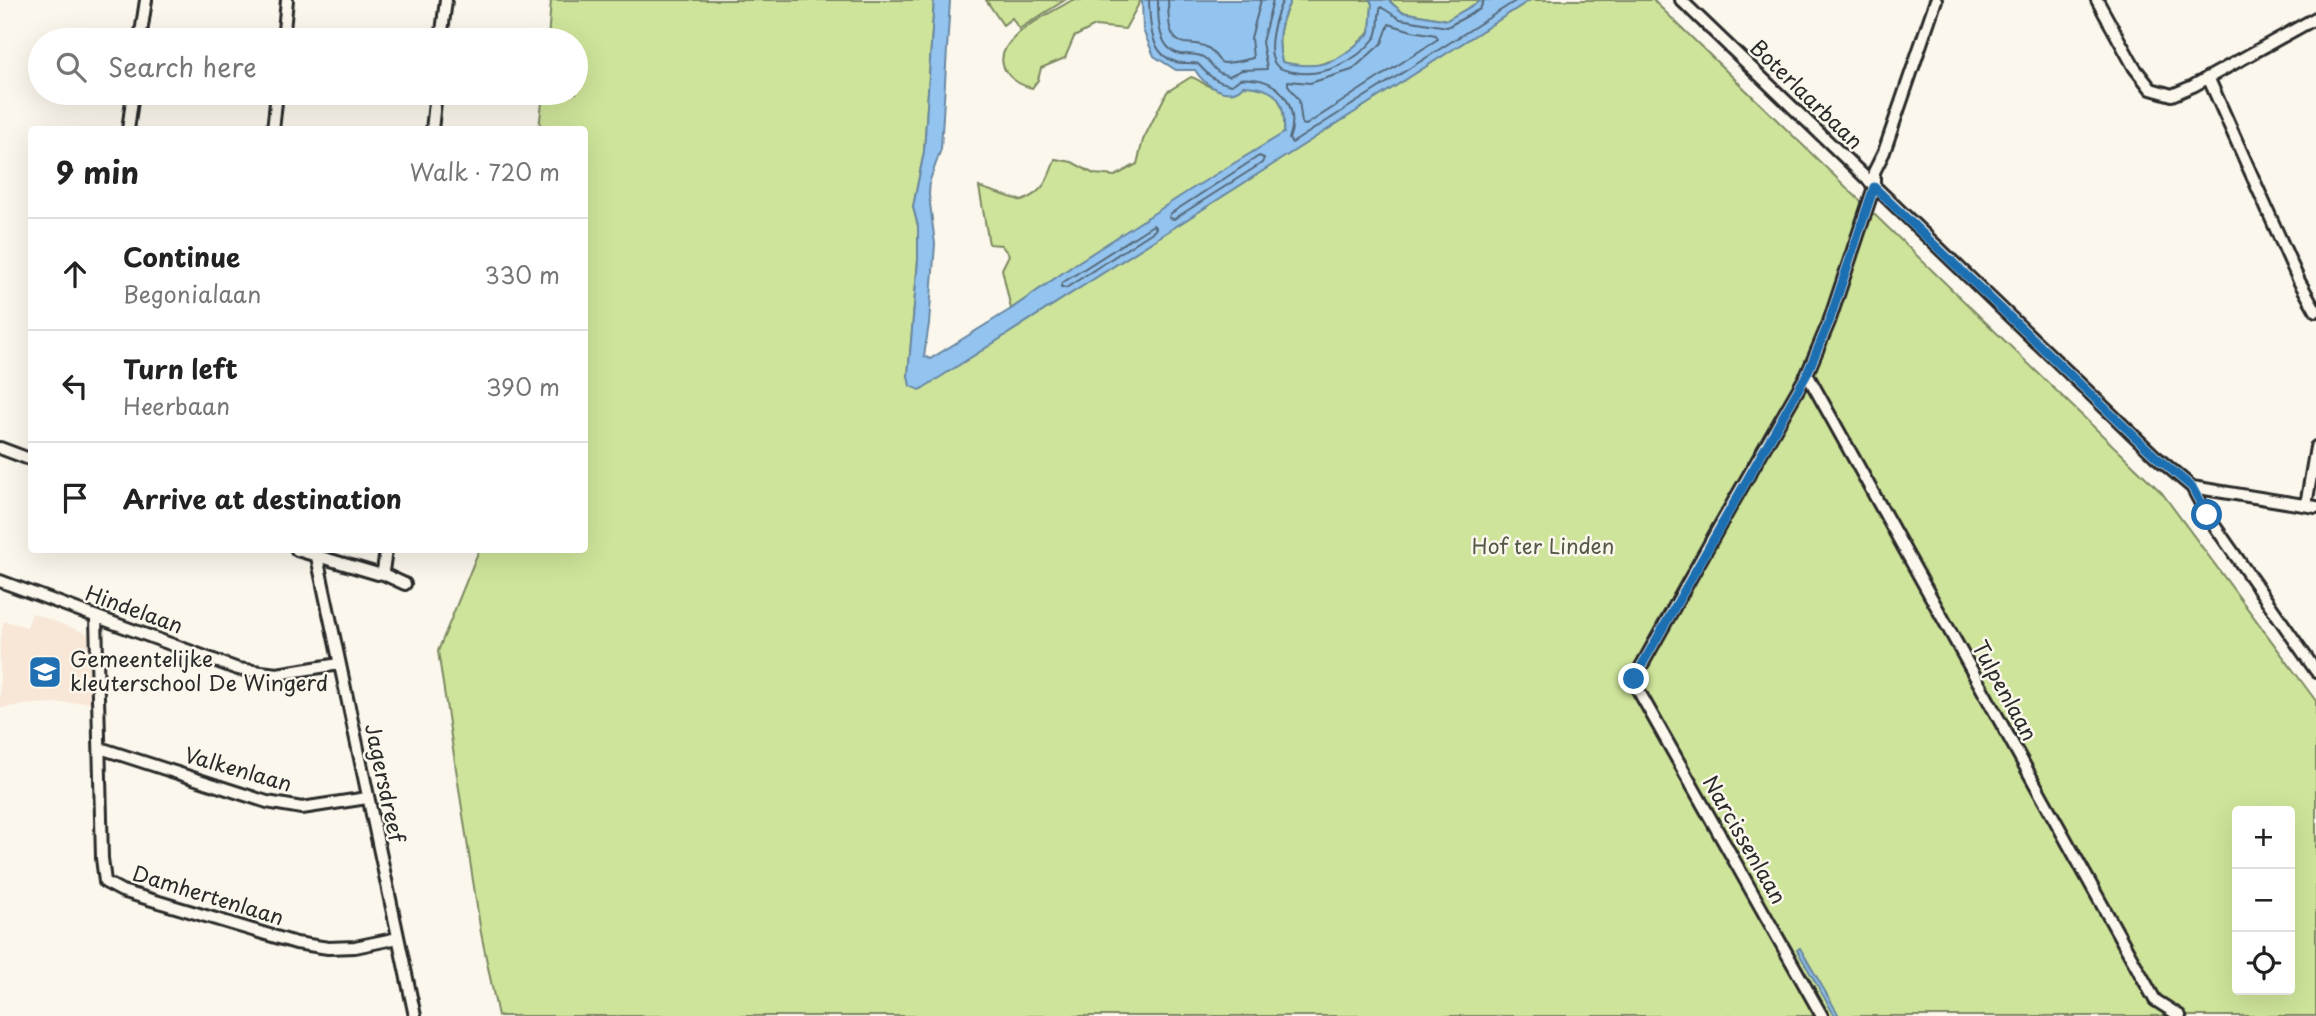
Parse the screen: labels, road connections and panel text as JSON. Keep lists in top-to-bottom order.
{
  "streets": {
    "street": [
      "Boterlaarbaan",
      "Hindelaan",
      "Tulpenlaan",
      "Valkenlaan",
      "Jagersdreef",
      "Narcissenlaan",
      "Damhertenlaan"
    ]
  },
  "crossings": [
    ["Hindelaan", "Jagersdreef"],
    ["Hindelaan", "Damhertenlaan"],
    ["Tulpenlaan", "Narcissenlaan"],
    ["Valkenlaan", "Jagersdreef"],
    ["Valkenlaan", "Damhertenlaan"],
    ["Jagersdreef", "Damhertenlaan"]
  ],
  "parks": ["Hof ter Linden"],
  "places": {
    "school or university": ["Gemeentelijke kleuterschool De Wingerd"]
  },
  "page": {
    "search": "Search here",
    "heading": ["9 min", "Walk · 720 m"],
    "list": [
      ["Continue", "Begonialaan", "330 m"],
      ["Turn left", "Heerbaan", "390 m"],
      "Arrive at destination"
    ],
    "map_buttons": ["+", "−"]
  }
}
